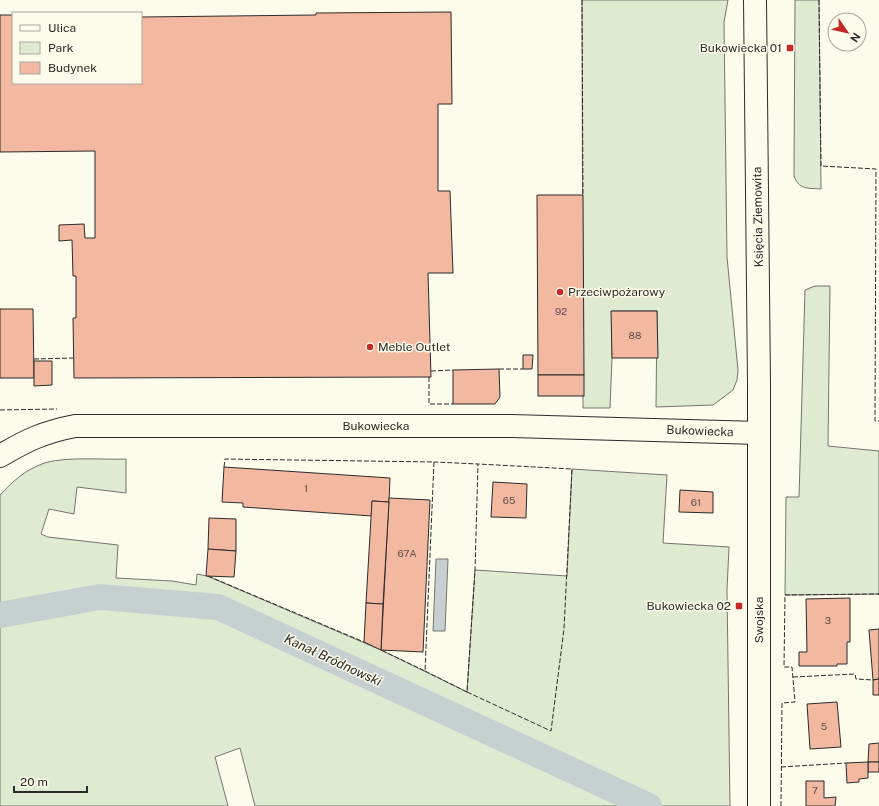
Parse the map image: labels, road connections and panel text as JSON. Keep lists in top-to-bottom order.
{
  "streets": {
    "street": ["Księcia Ziemowita", "Bukowiecka", "Swojska"]
  },
  "crossings": [
    ["Księcia Ziemowita", "Bukowiecka"],
    ["Księcia Ziemowita", "Swojska"],
    ["Bukowiecka", "Swojska"]
  ],
  "water": ["Kanał Bródnowski"],
  "places": {
    "transit": ["Bukowiecka 01", "Bukowiecka 02"],
    "other": ["Przeciwpożarowy", "Meble Outlet"]
  },
  "house_numbers": [
    "92",
    "88",
    "1",
    "65",
    "61",
    "67A",
    "3",
    "5",
    "7"
  ],
  "legend": ["Ulica", "Park", "Budynek"],
  "scale_bar": "20 m",
  "north": "bottom right"
}
